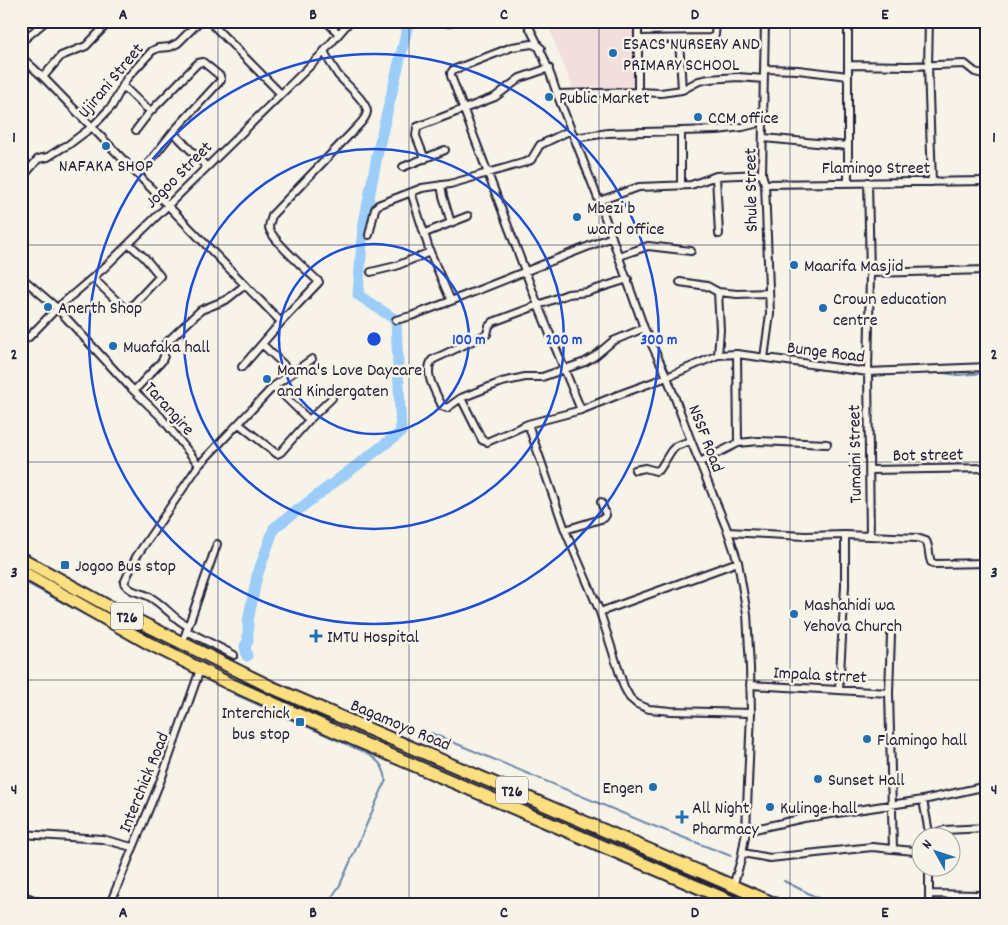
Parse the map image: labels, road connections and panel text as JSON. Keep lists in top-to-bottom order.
{
  "streets": {
    "highway": ["T26", "Bagamoyo Road"],
    "street": [
      "Ujirani Street",
      "Flamingo Street",
      "Jogoo Street",
      "Shule Street",
      "Bunge Road",
      "Tarangire",
      "NSSF Road",
      "Tumaini Street",
      "Bot street",
      "Impala strret",
      "Interchick Road"
    ]
  },
  "crossings": [
    ["Flamingo Street", "Shule Street"],
    ["Flamingo Street", "Tumaini Street"],
    ["Jogoo Street", "Tarangire"],
    ["Shule Street", "Bunge Road"],
    ["Bunge Road", "NSSF Road"],
    ["Bunge Road", "Tumaini Street"],
    ["NSSF Road", "Impala strret"],
    ["NSSF Road", "Bagamoyo Road"],
    ["Tumaini Street", "Bot street"],
    ["Bagamoyo Road", "Interchick Road"]
  ],
  "places": {
    "other": [
      "ESACS NURSERY AND PRIMARY SCHOOL",
      "Public Market",
      "CCM office",
      "NAFAKA SHOP",
      "Mbezi b ward office",
      "Maarifa Masjid",
      "Anerth Shop",
      "Crown education centre",
      "Muafaka hall",
      "Mama's Love Daycare and Kindergaten",
      "Mashahidi wa Yehova Church",
      "Flamingo hall",
      "Sunset Hall",
      "Engen",
      "Kulinge hall"
    ],
    "transit": ["Jogoo Bus stop", "Interchick bus stop"],
    "health": ["IMTU Hospital", "All Night Pharmacy"]
  },
  "north": "top left",
  "grid": {
    "columns": [
      "A",
      "B",
      "C",
      "D",
      "E"
    ],
    "rows": [
      "1",
      "2",
      "3",
      "4"
    ]
  },
  "rings": ["100 m", "200 m", "300 m"]
}
